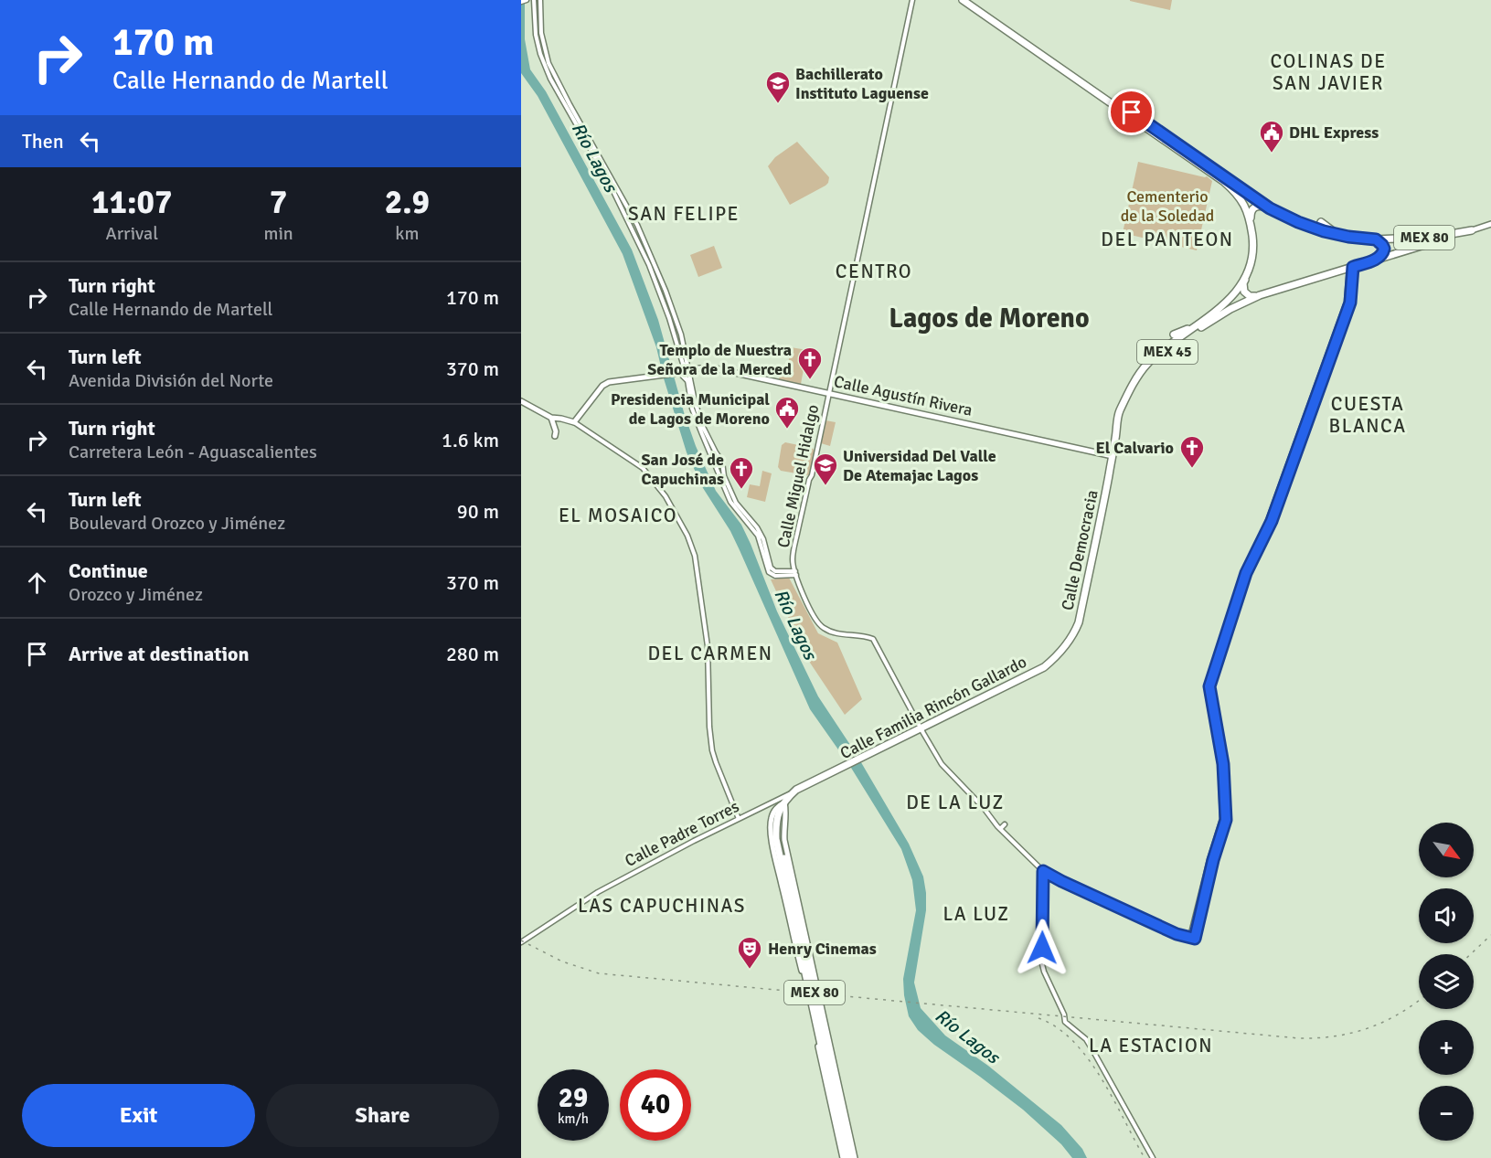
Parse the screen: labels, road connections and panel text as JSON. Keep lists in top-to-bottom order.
{
  "streets": {
    "highway": [
      "MEX 80",
      "MEX 45",
      "Calle Democracia",
      "Calle Familia Rincón Gallardo"
    ],
    "main road": ["Calle Agustín Rivera"],
    "street": ["Calle Miguel Hidalgo", "Calle Padre Torres"]
  },
  "crossings": [
    ["MEX 80", "MEX 45"],
    ["MEX 80", "Calle Familia Rincón Gallardo"],
    ["MEX 80", "Calle Padre Torres"],
    ["MEX 45", "Calle Democracia"],
    ["MEX 45", "Calle Familia Rincón Gallardo"],
    ["MEX 45", "Calle Padre Torres"],
    ["Calle Agustín Rivera", "Calle Miguel Hidalgo"],
    ["Calle Agustín Rivera", "Calle Democracia"],
    ["Calle Miguel Hidalgo", "Calle Familia Rincón Gallardo"],
    ["Calle Democracia", "Calle Familia Rincón Gallardo"],
    ["Calle Familia Rincón Gallardo", "Calle Padre Torres"]
  ],
  "districts": [
    "COLINAS DE SAN JAVIER",
    "SAN FELIPE",
    "DEL PANTEON",
    "CENTRO",
    "Lagos de Moreno",
    "CUESTA BLANCA",
    "EL MOSAICO",
    "DEL CARMEN",
    "DE LA LUZ",
    "LAS CAPUCHINAS",
    "LA LUZ",
    "LA ESTACION"
  ],
  "water": ["Río Lagos"],
  "parks": ["Cementerio de la Soledad"],
  "places": {
    "school or university": ["Bachillerato Instituto Laguense", "Universidad Del Valle De Atemajac Lagos"],
    "public building": ["DHL Express", "Presidencia Municipal de Lagos de Moreno"],
    "church": ["Templo de Nuestra Señora de la Merced", "El Calvario", "San José de Capuchinas"],
    "theatre": ["Henry Cinemas"]
  },
  "north": "bottom right",
  "page": {
    "turn": ["170 m", "Calle Hernando de Martell"],
    "then": "Then",
    "eta": [
      "11:07",
      "Arrival",
      "7",
      "min",
      "2.9",
      "km"
    ],
    "list": [
      {
        "name": "Turn right",
        "note": "Calle Hernando de Martell",
        "value": "170 m"
      },
      {
        "name": "Turn left",
        "note": "Avenida División del Norte",
        "value": "370 m"
      },
      {
        "name": "Turn right",
        "note": "Carretera León - Aguascalientes",
        "value": "1.6 km"
      },
      {
        "name": "Turn left",
        "note": "Boulevard Orozco y Jiménez",
        "value": "90 m"
      },
      {
        "name": "Continue",
        "note": "Orozco y Jiménez",
        "value": "370 m"
      },
      {
        "name": "Arrive at destination",
        "value": "280 m"
      }
    ],
    "map_buttons": ["+", "−"],
    "speed": "29 km/h",
    "limit": "40",
    "buttons": ["Exit", "Share"]
  }
}
